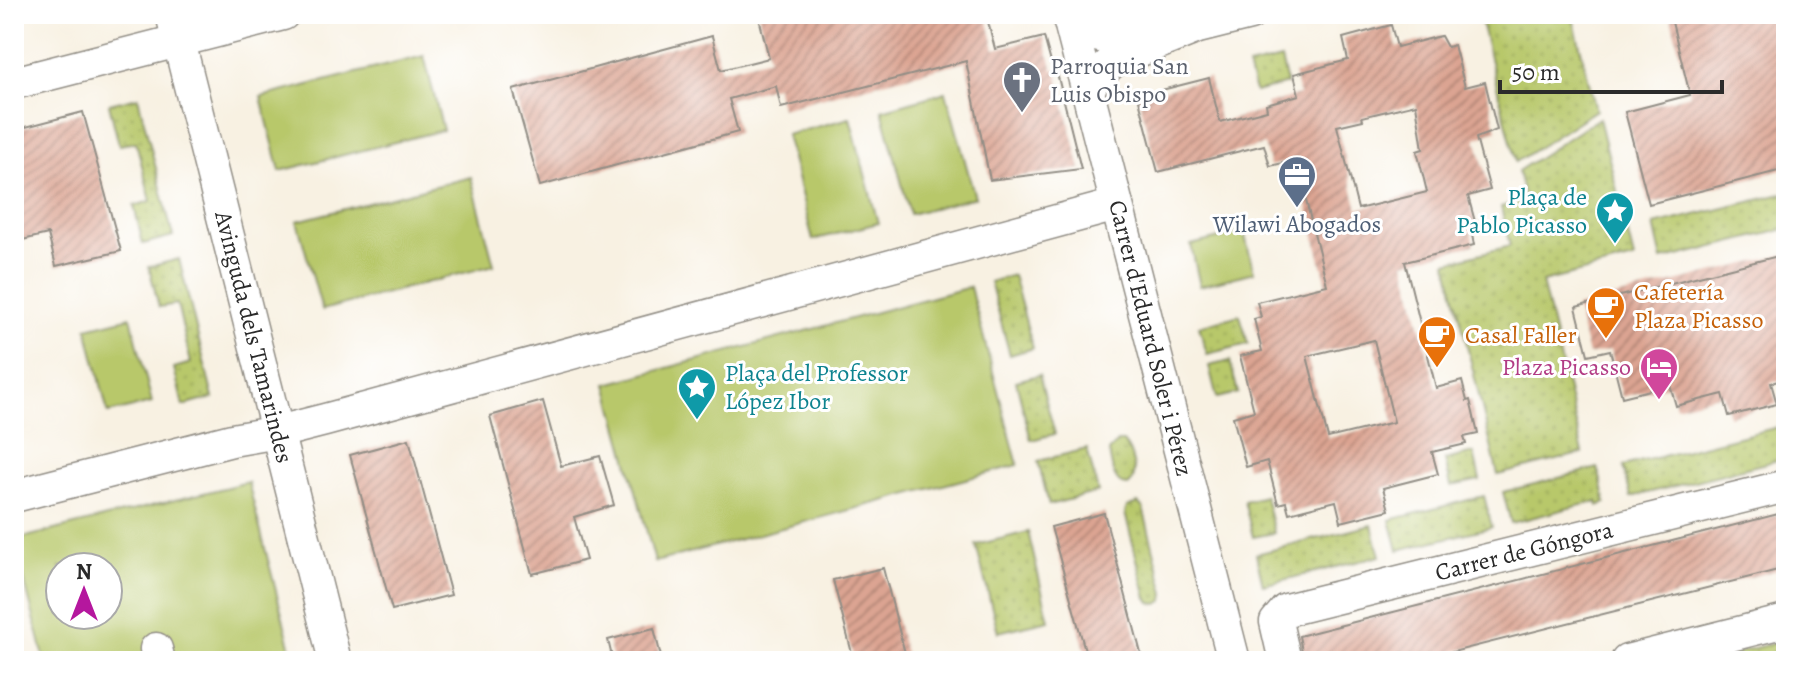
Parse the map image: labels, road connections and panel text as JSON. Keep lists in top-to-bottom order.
{
  "streets": {
    "street": ["Avinguda dels Tamarindes", "Carrer d'Eduard Soler i Pérez", "Carrer de Góngora"]
  },
  "places": {
    "church": ["Parroquia San Luis Obispo"],
    "office": ["Wilawi Abogados"],
    "place": ["Plaça de Pablo Picasso", "Plaça del Professor López Ibor"],
    "cafe": ["Cafetería Plaza Picasso", "Casal Faller"],
    "hotel": ["Plaza Picasso"]
  },
  "scale_bar": "50 m",
  "north": "top"
}
